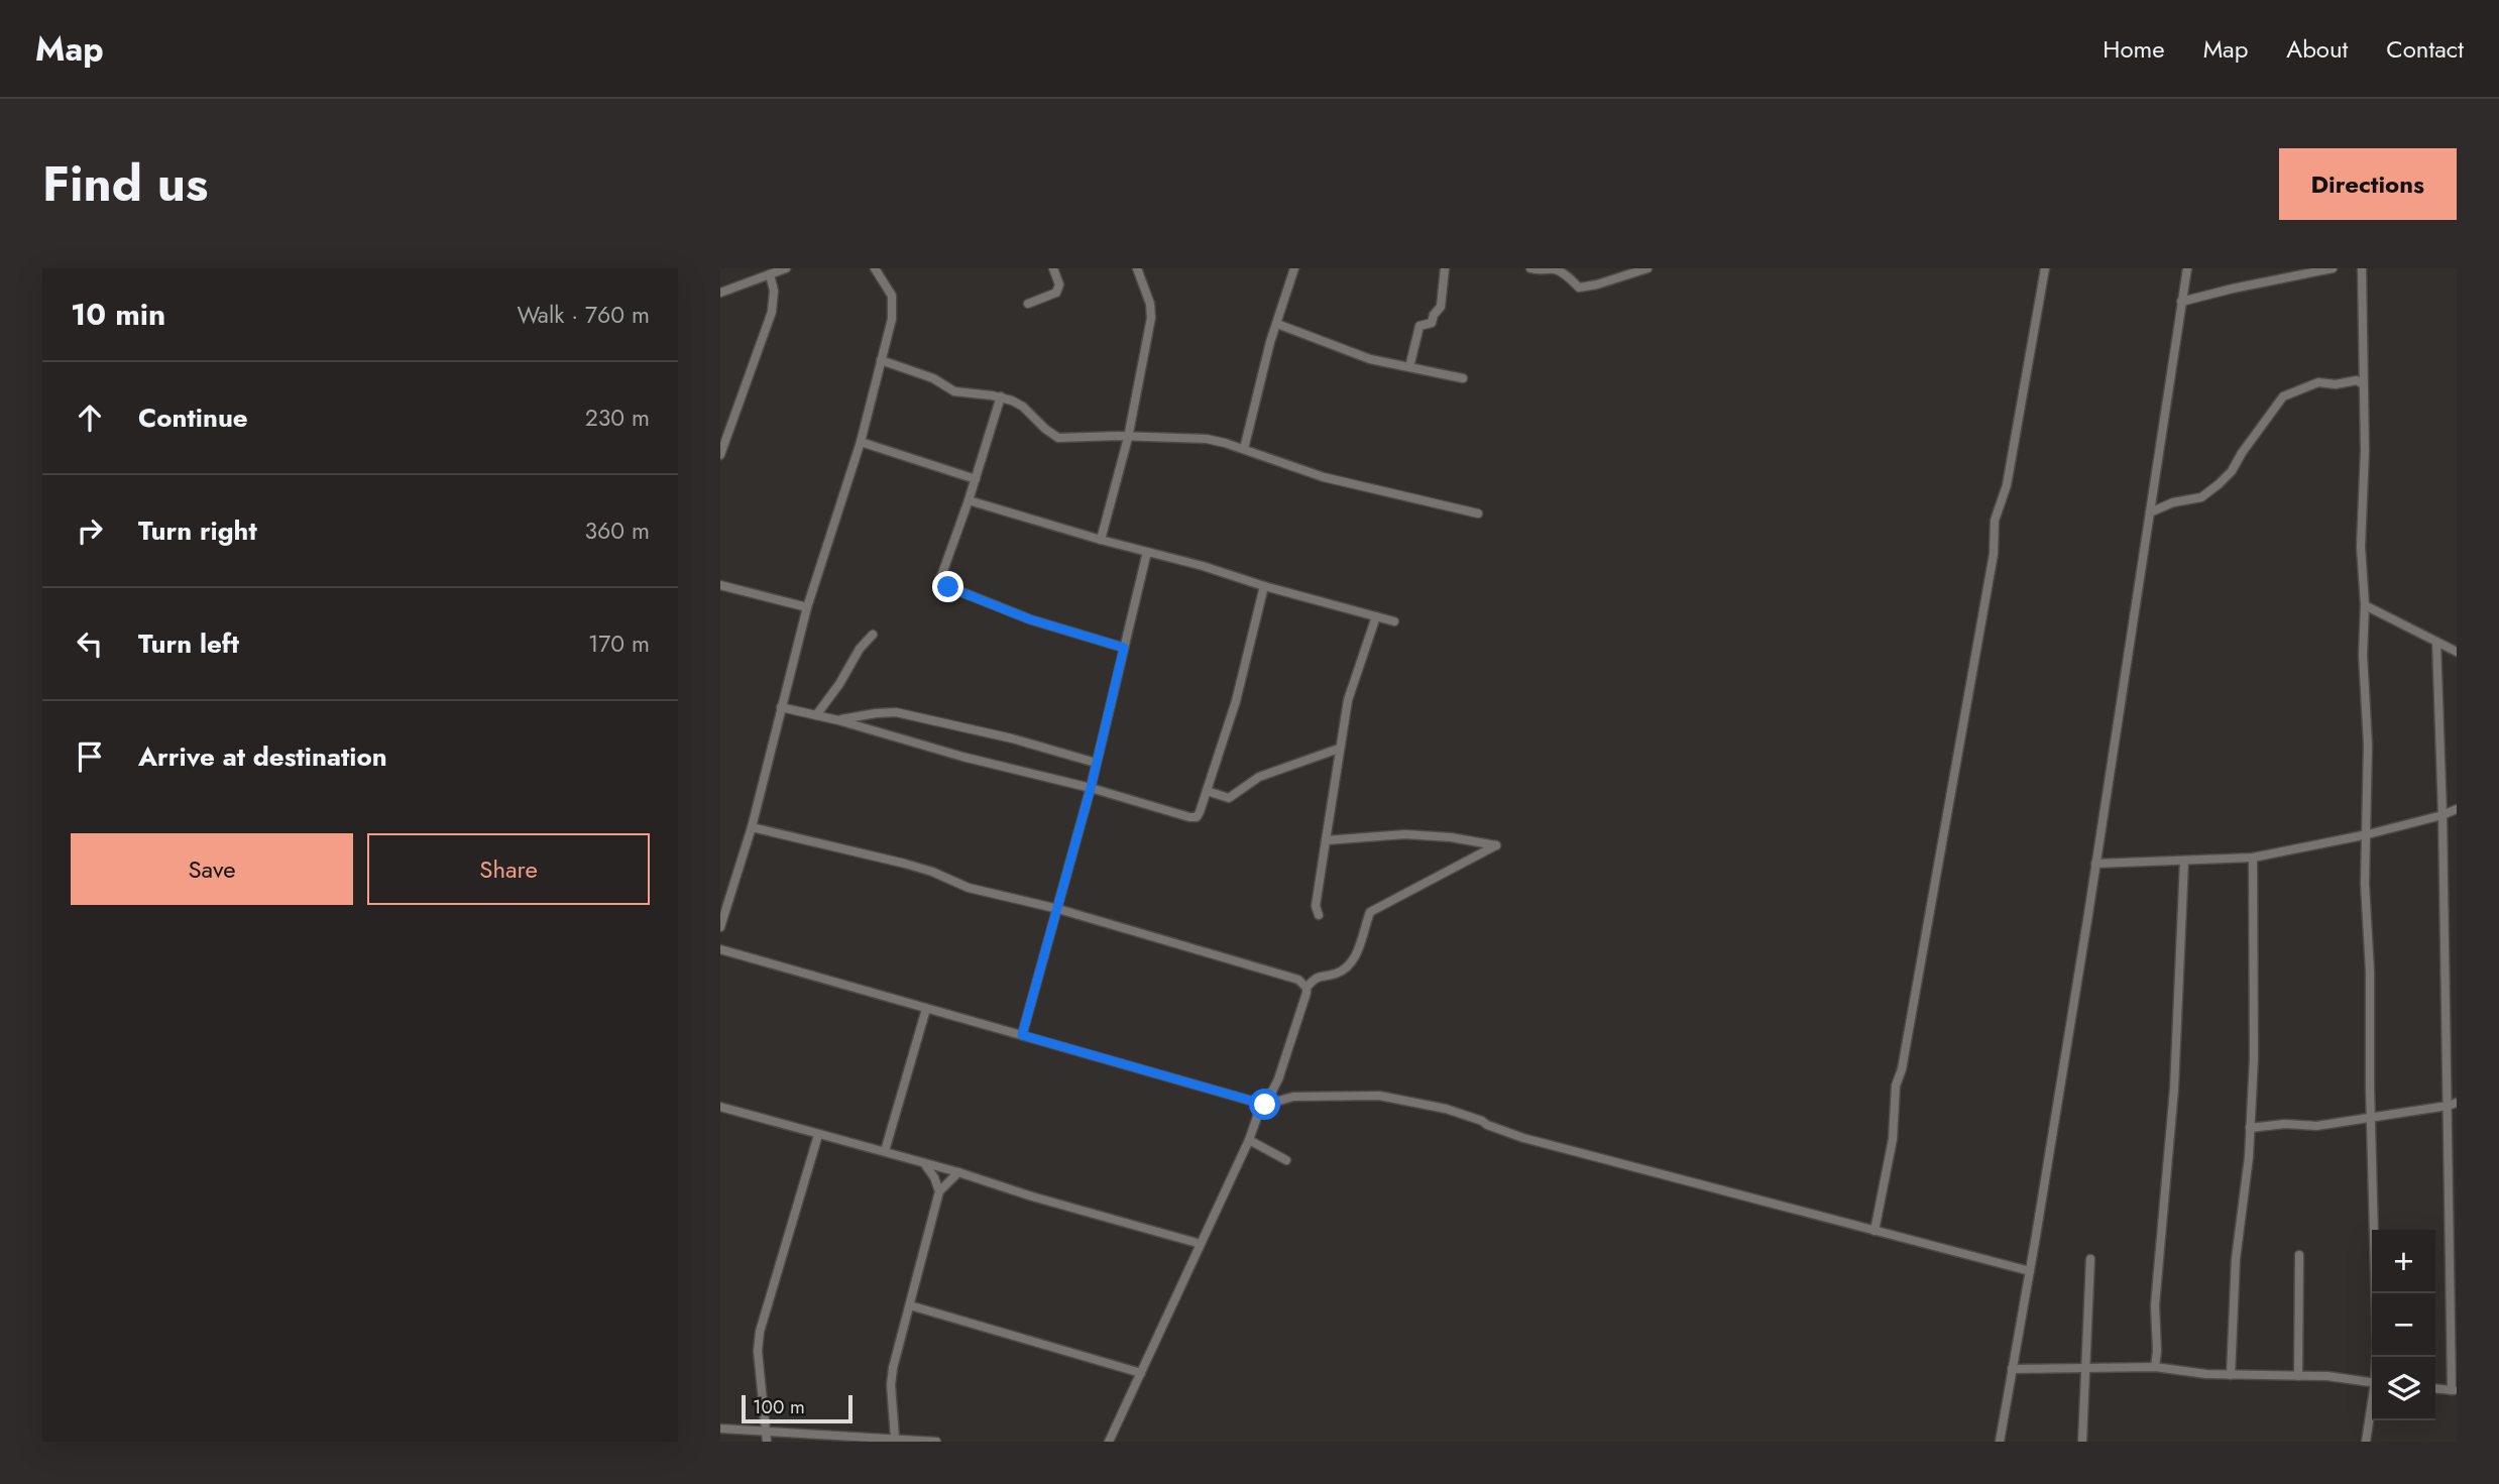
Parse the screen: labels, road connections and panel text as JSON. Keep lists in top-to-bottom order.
{
  "scale_bar": "100 m",
  "page": {
    "header": "Map",
    "nav": [
      "Home",
      "Map",
      "About",
      "Contact"
    ],
    "title": "Find us",
    "buttons": [
      "Directions",
      ["Save", "Share"]
    ],
    "heading": ["10 min", "Walk · 760 m"],
    "list": [
      ["Continue", "230 m"],
      ["Turn right", "360 m"],
      ["Turn left", "170 m"],
      "Arrive at destination"
    ],
    "map_buttons": ["+", "−"],
    "scale": "100 m"
  }
}
